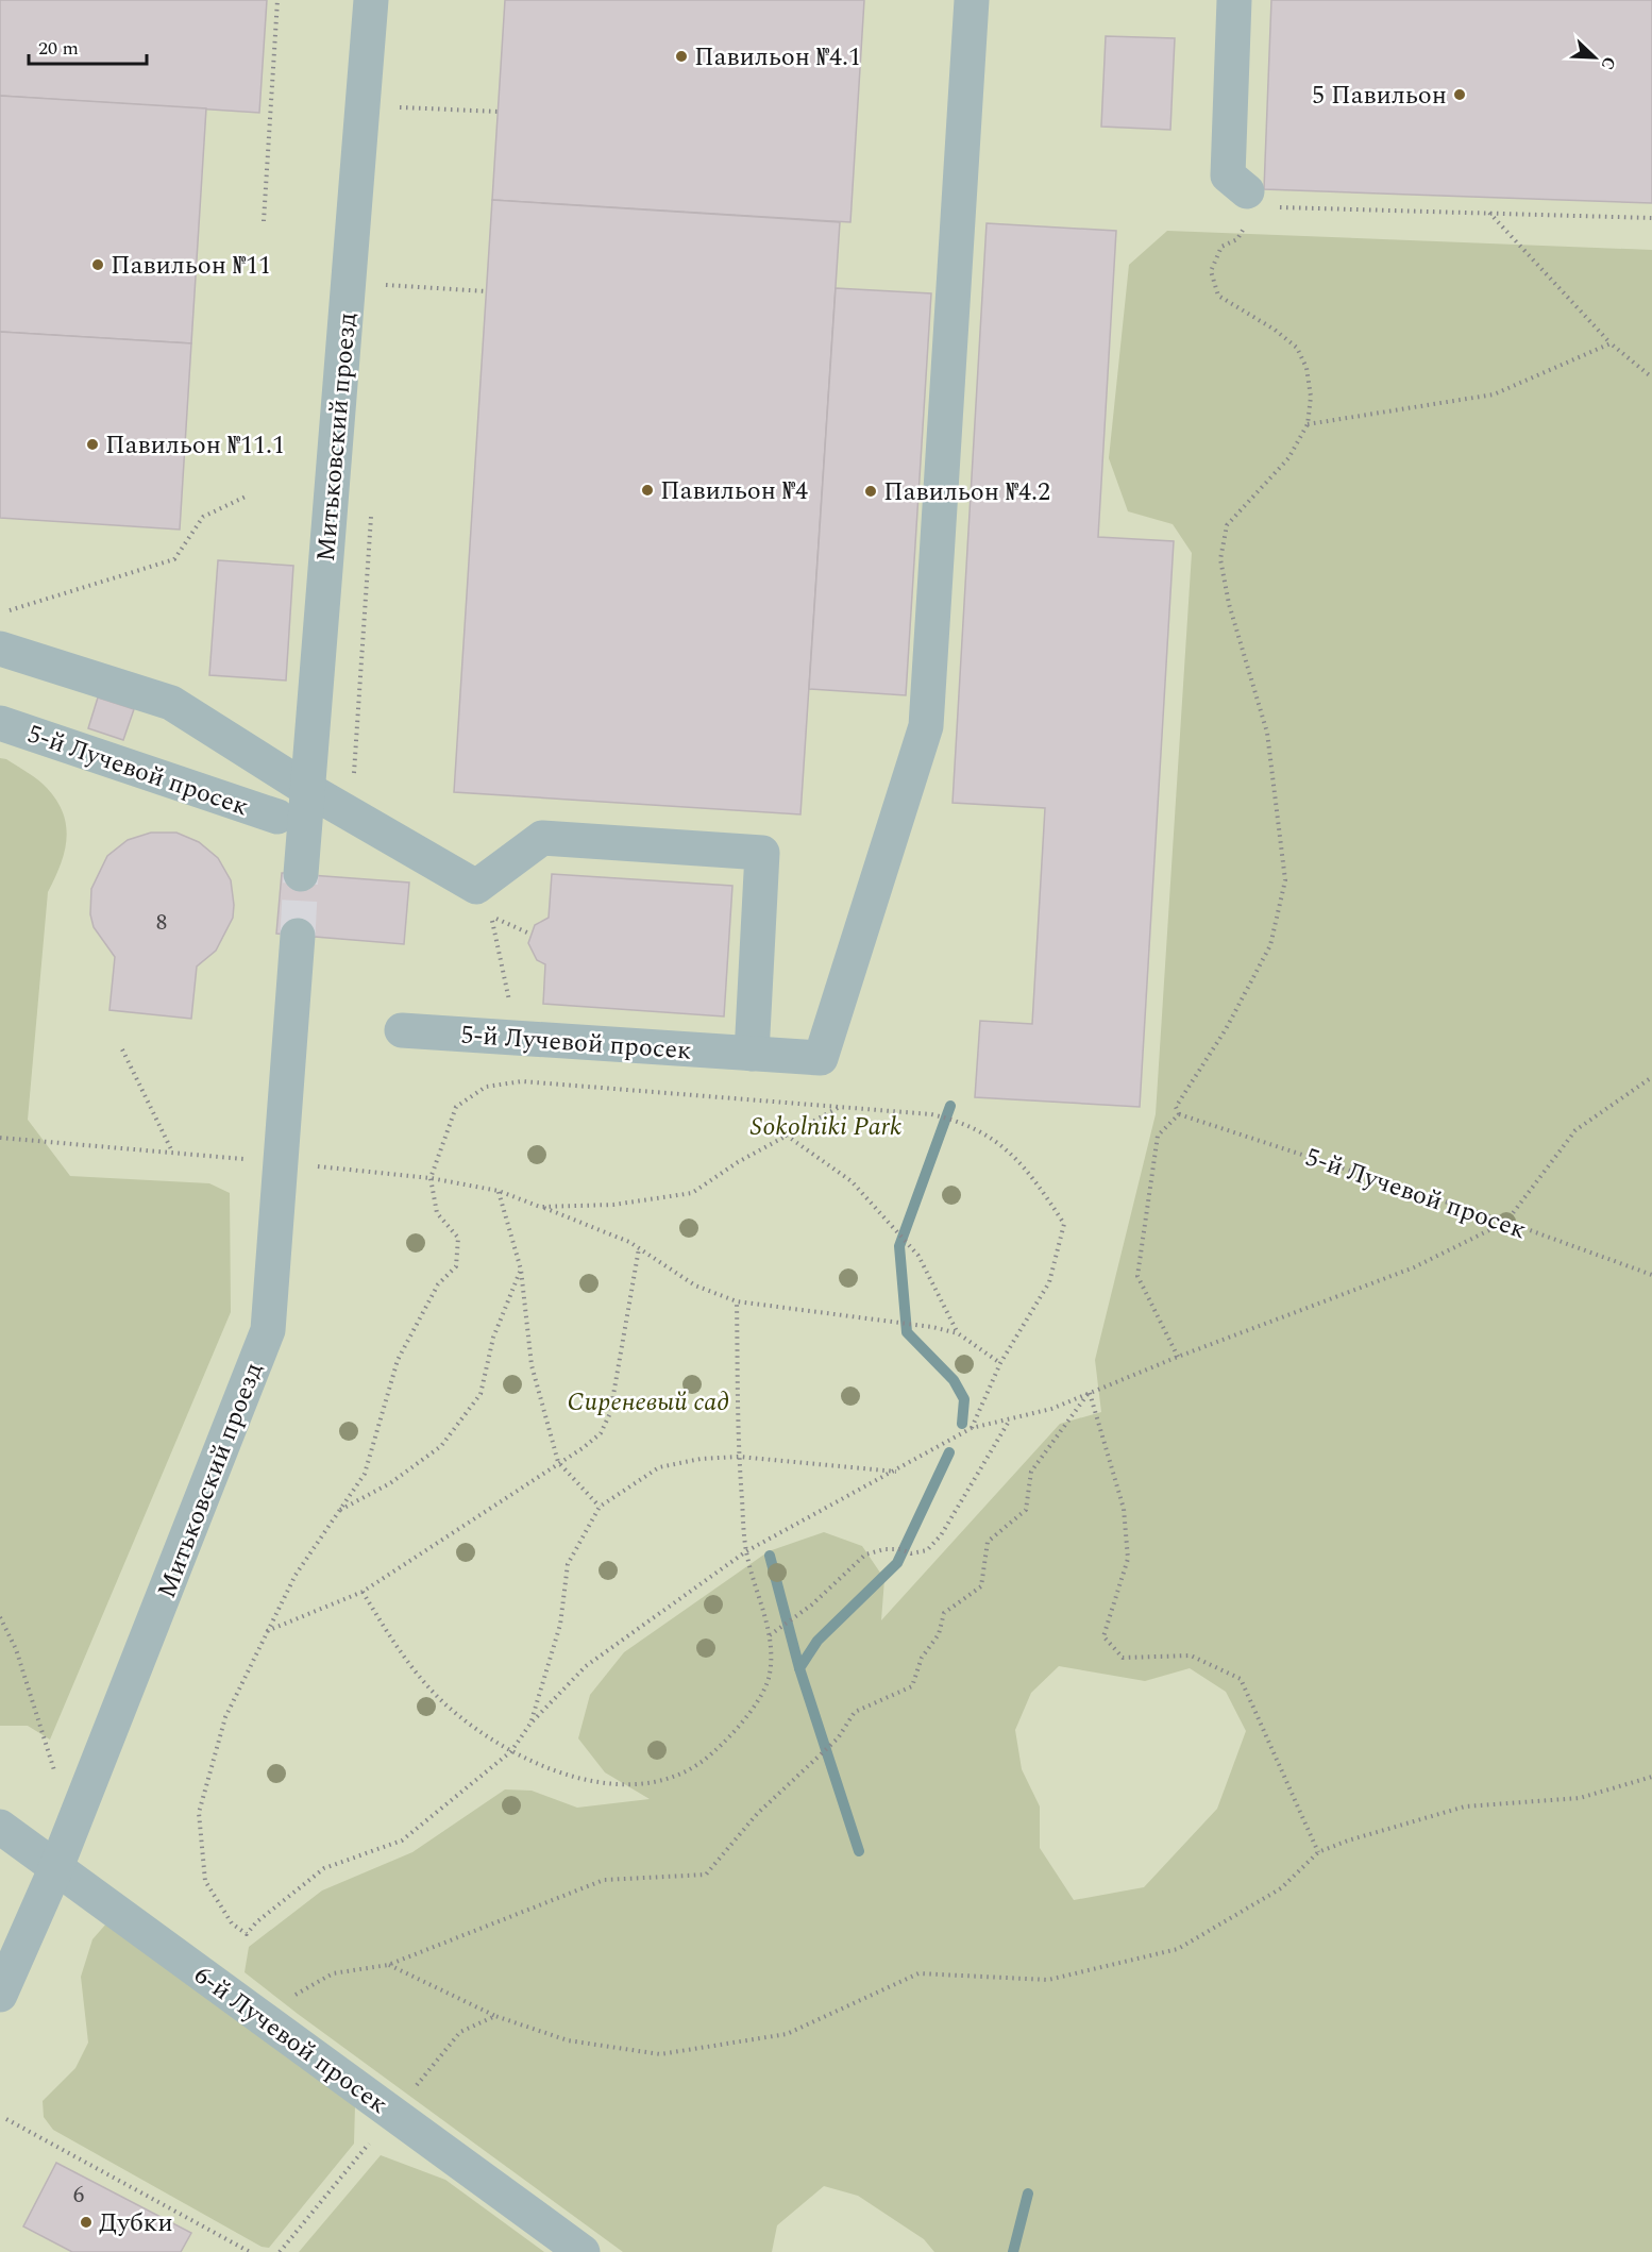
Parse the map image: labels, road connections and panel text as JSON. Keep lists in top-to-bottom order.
{
  "streets": {
    "street": ["Митьковский проезд", "5-й Лучевой просек", "6-й Лучевой просек"]
  },
  "crossings": [
    ["Митьковский проезд", "6-й Лучевой просек"]
  ],
  "parks": ["Sokolniki Park", "Сиреневый сад"],
  "places": [
    "Павильон №4.1",
    "5 Павильон",
    "Павильон №11",
    "Павильон №11.1",
    "Павильон №4",
    "Павильон №4.2",
    "Дубки"
  ],
  "house_numbers": ["8", "6"],
  "scale_bar": "20 m",
  "north": "bottom right"
}
